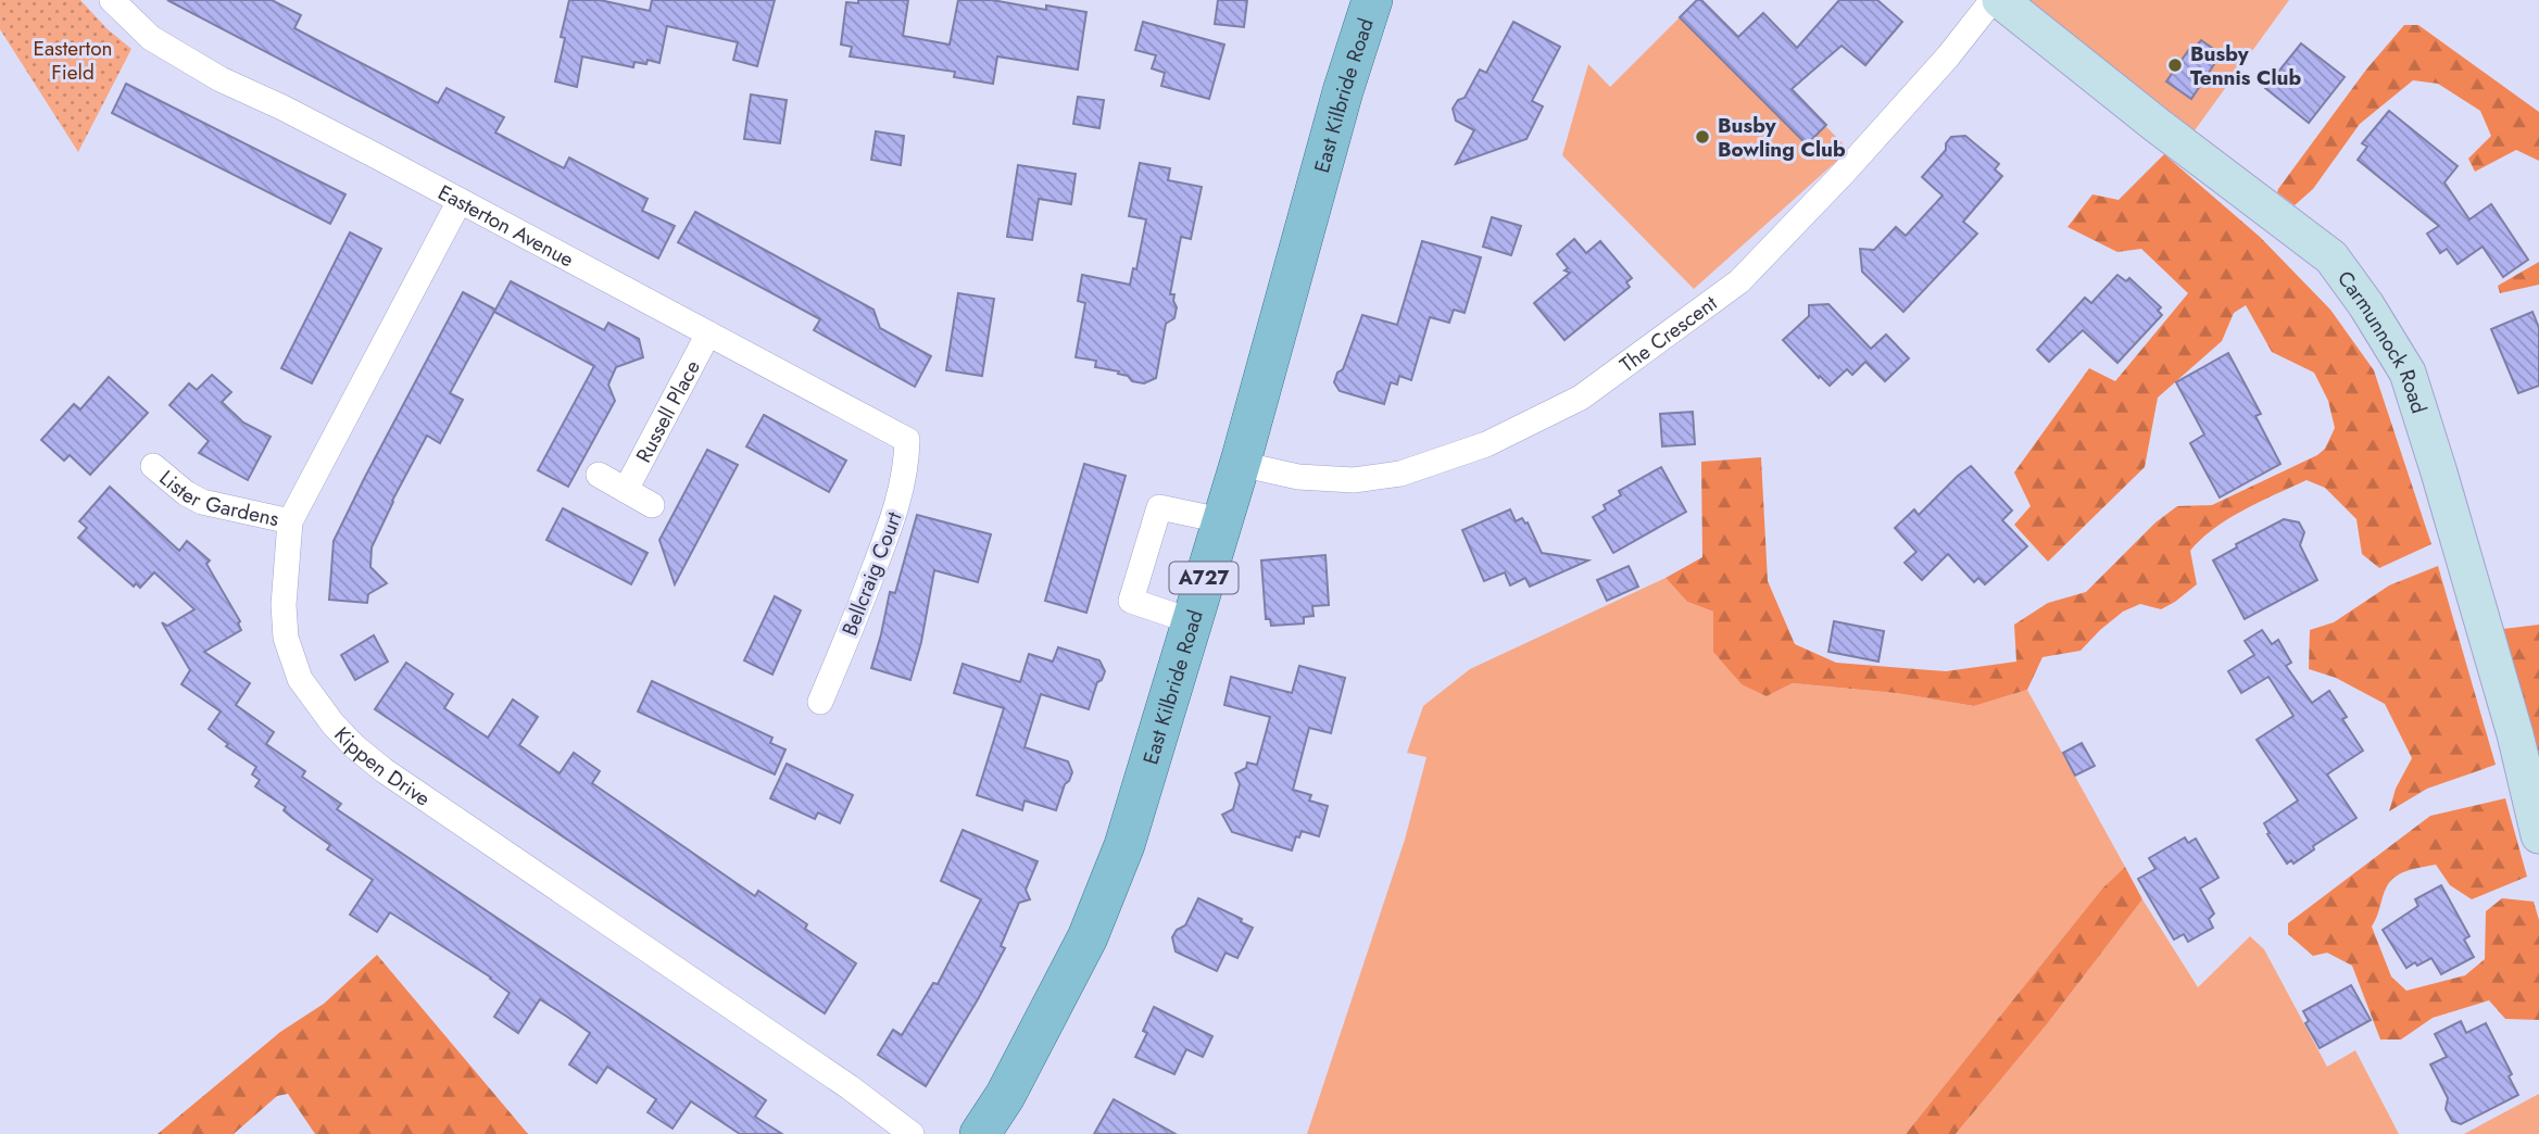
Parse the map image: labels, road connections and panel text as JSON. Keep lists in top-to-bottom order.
{
  "streets": {
    "main road": ["East Kilbride Road", "Carmunnock Road", "A727"],
    "street": [
      "Easterton Avenue",
      "The Crescent",
      "Russell Place",
      "Lister Gardens",
      "Bellcraig Court",
      "Kippen Drive"
    ]
  },
  "crossings": [
    ["East Kilbride Road", "The Crescent"],
    ["Easterton Avenue", "Russell Place"],
    ["Easterton Avenue", "Bellcraig Court"],
    ["Easterton Avenue", "Kippen Drive"],
    ["Lister Gardens", "Kippen Drive"]
  ],
  "parks": ["Easterton Field"],
  "places": ["Busby Tennis Club", "Busby Bowling Club"]
}
